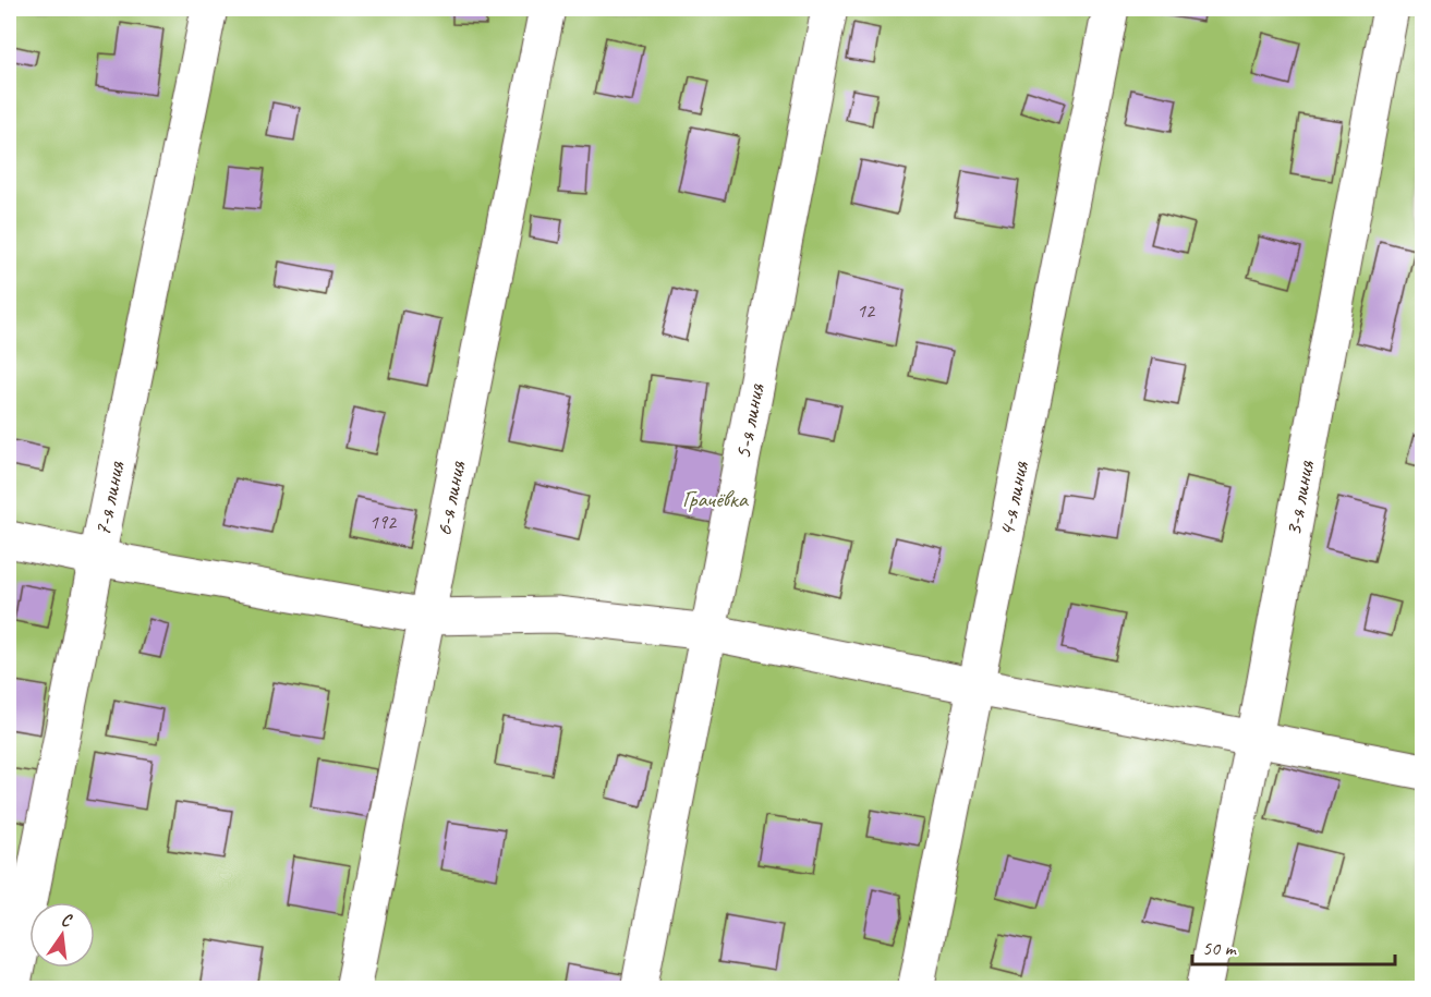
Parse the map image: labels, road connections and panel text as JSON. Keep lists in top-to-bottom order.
{
  "streets": {
    "street": [
      "5-я линия",
      "7-я линия",
      "6-я линия",
      "4-я линия",
      "3-я линия"
    ]
  },
  "parks": ["Грачёвка"],
  "house_numbers": ["12", "192"],
  "scale_bar": "50 m",
  "north": "top"
}
